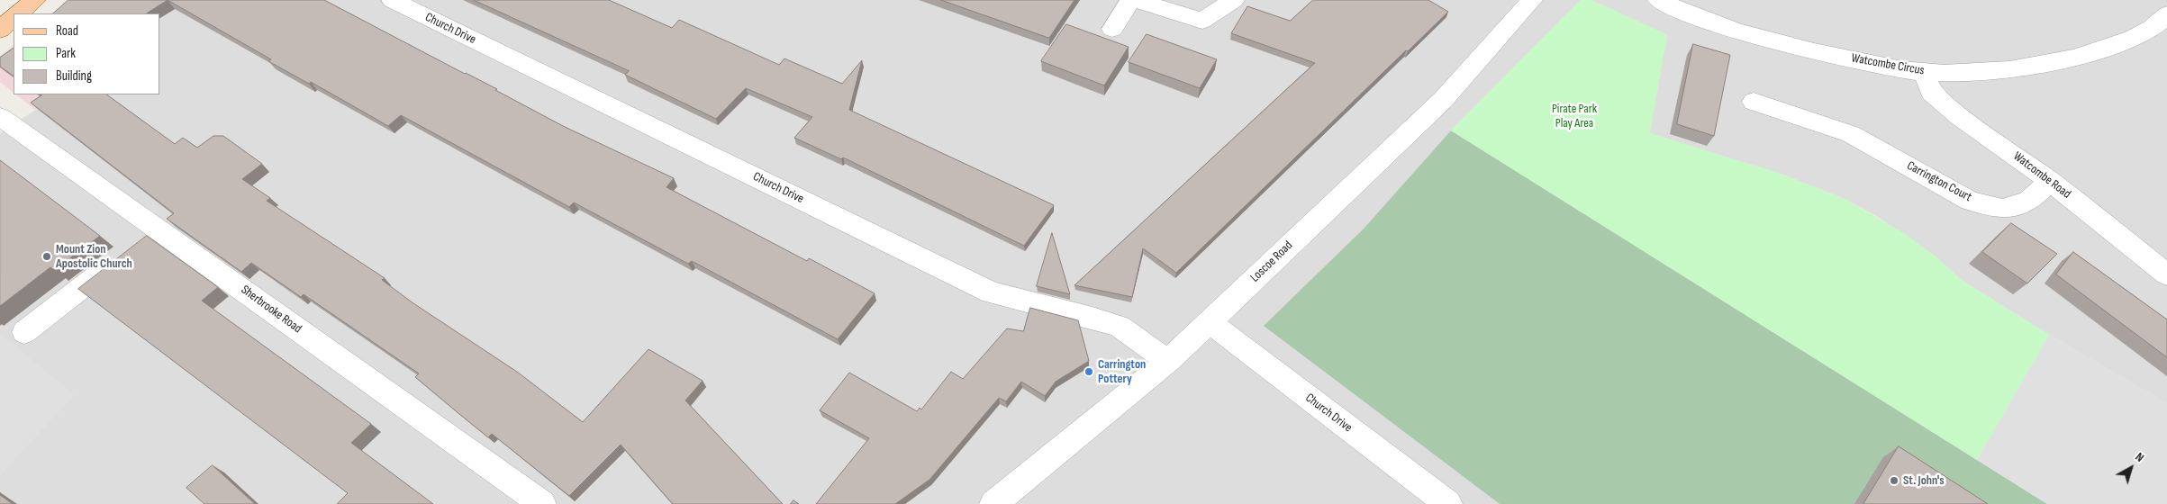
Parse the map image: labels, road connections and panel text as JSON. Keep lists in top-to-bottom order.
{
  "streets": {
    "street": [
      "Church Drive",
      "Watcombe Circus",
      "Watcombe Road",
      "Carrington Court",
      "Loscoe Road",
      "Sherbrooke Road"
    ]
  },
  "crossings": [
    ["Church Drive", "Loscoe Road"],
    ["Watcombe Circus", "Watcombe Road"],
    ["Watcombe Road", "Carrington Court"]
  ],
  "parks": ["Pirate Park Play Area"],
  "places": ["Mount Zion Apostolic Church", "Carrington Pottery", "St. John's"],
  "legend": ["Road", "Park", "Building"],
  "north": "top right"
}
